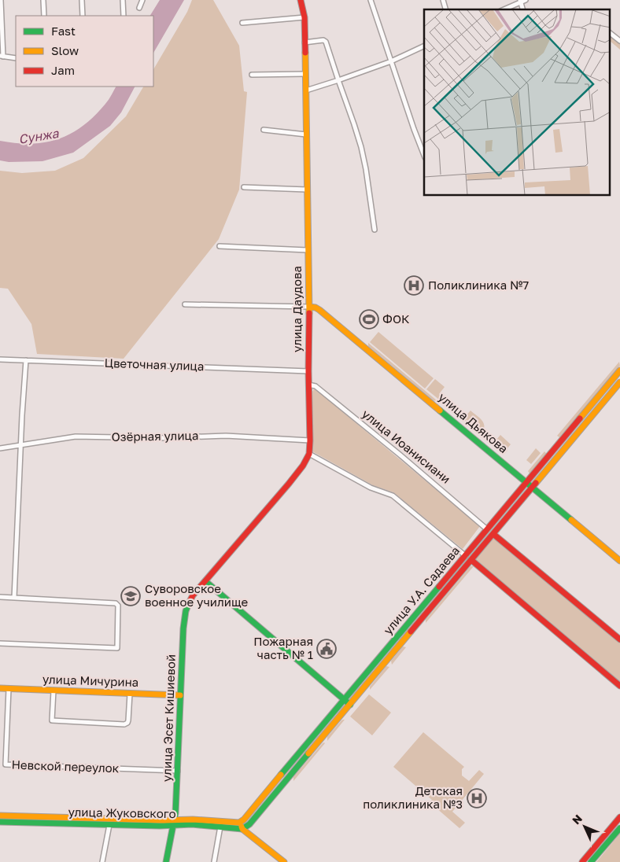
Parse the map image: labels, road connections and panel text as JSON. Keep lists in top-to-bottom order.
{
  "streets": {
    "street": [
      "улица Даудова",
      "Цветочная улица",
      "улица Дьякова",
      "Озёрная улица",
      "улица Иоанисиани",
      "улица У.А. Садаева",
      "улица Мичурина",
      "улица Эсет Кишиевой",
      "Невской переулок",
      "улица Жуковского"
    ]
  },
  "crossings": [
    ["улица Даудова", "Цветочная улица"],
    ["улица Даудова", "улица Дьякова"],
    ["улица Даудова", "Озёрная улица"],
    ["улица Даудова", "улица Иоанисиани"],
    ["улица Даудова", "улица Эсет Кишиевой"],
    ["улица Дьякова", "улица У.А. Садаева"],
    ["улица Иоанисиани", "улица У.А. Садаева"],
    ["улица У.А. Садаева", "улица Жуковского"],
    ["улица Мичурина", "улица Эсет Кишиевой"],
    ["улица Мичурина", "Невской переулок"],
    ["улица Эсет Кишиевой", "Невской переулок"],
    ["улица Эсет Кишиевой", "улица Жуковского"]
  ],
  "water": ["Сунжа"],
  "places": {
    "hospital": ["Поликлиника №7", "Детская поликлиника №3"],
    "sports": ["ФОК"],
    "school or university": ["Суворовское военное училище"],
    "public building": ["Пожарная часть № 1"]
  },
  "legend": ["Fast", "Slow", "Jam"],
  "north": "top left"
}
